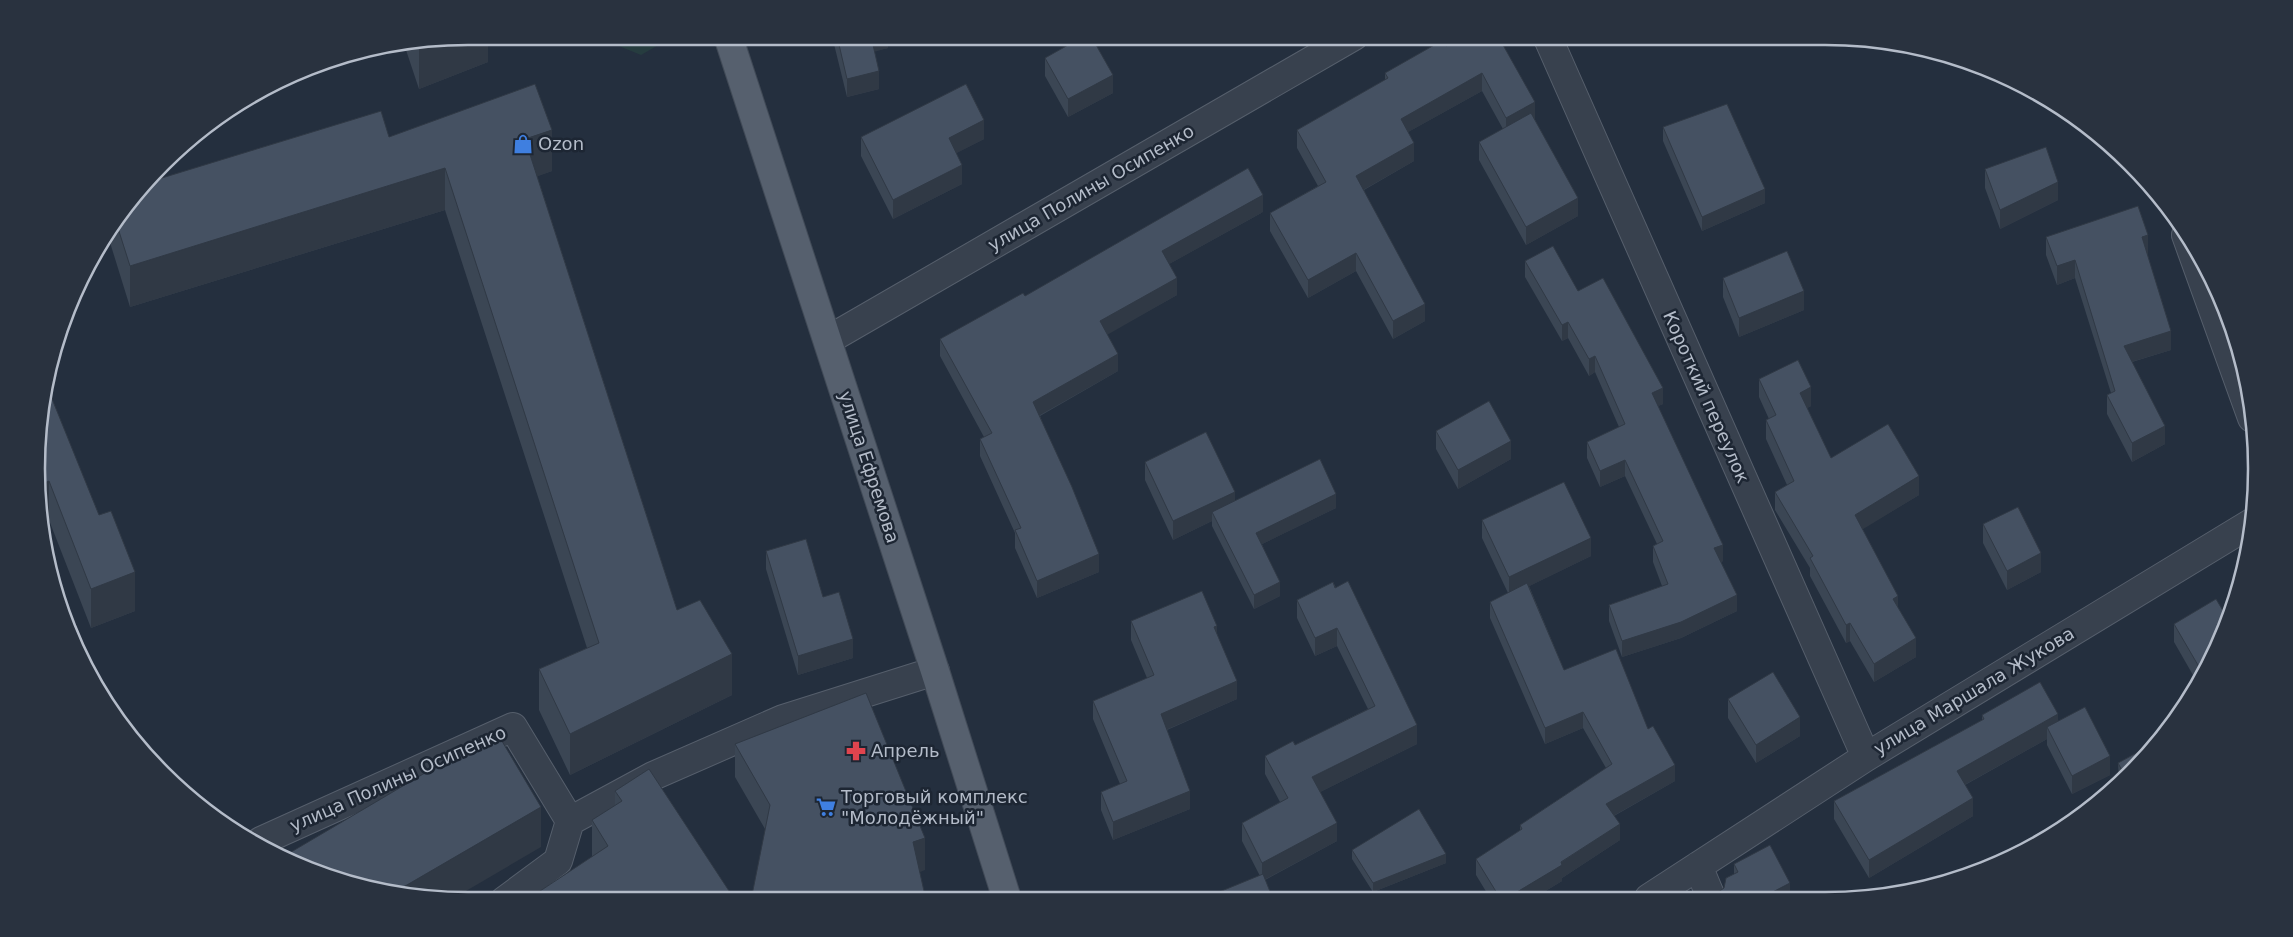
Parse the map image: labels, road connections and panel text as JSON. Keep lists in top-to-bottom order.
{
  "streets": {
    "main road": ["улица Ефремова"],
    "street": ["улица Полины Осипенко", "Короткий переулок", "улица Маршала Жукова"]
  },
  "crossings": [
    ["улица Полины Осипенко", "улица Ефремова"],
    ["Короткий переулок", "улица Маршала Жукова"]
  ],
  "places": {
    "shop": ["Ozon"],
    "pharmacy": ["Апрель"],
    "supermarket": ["Торговый комплекс \"Молодёжный\""]
  }
}
